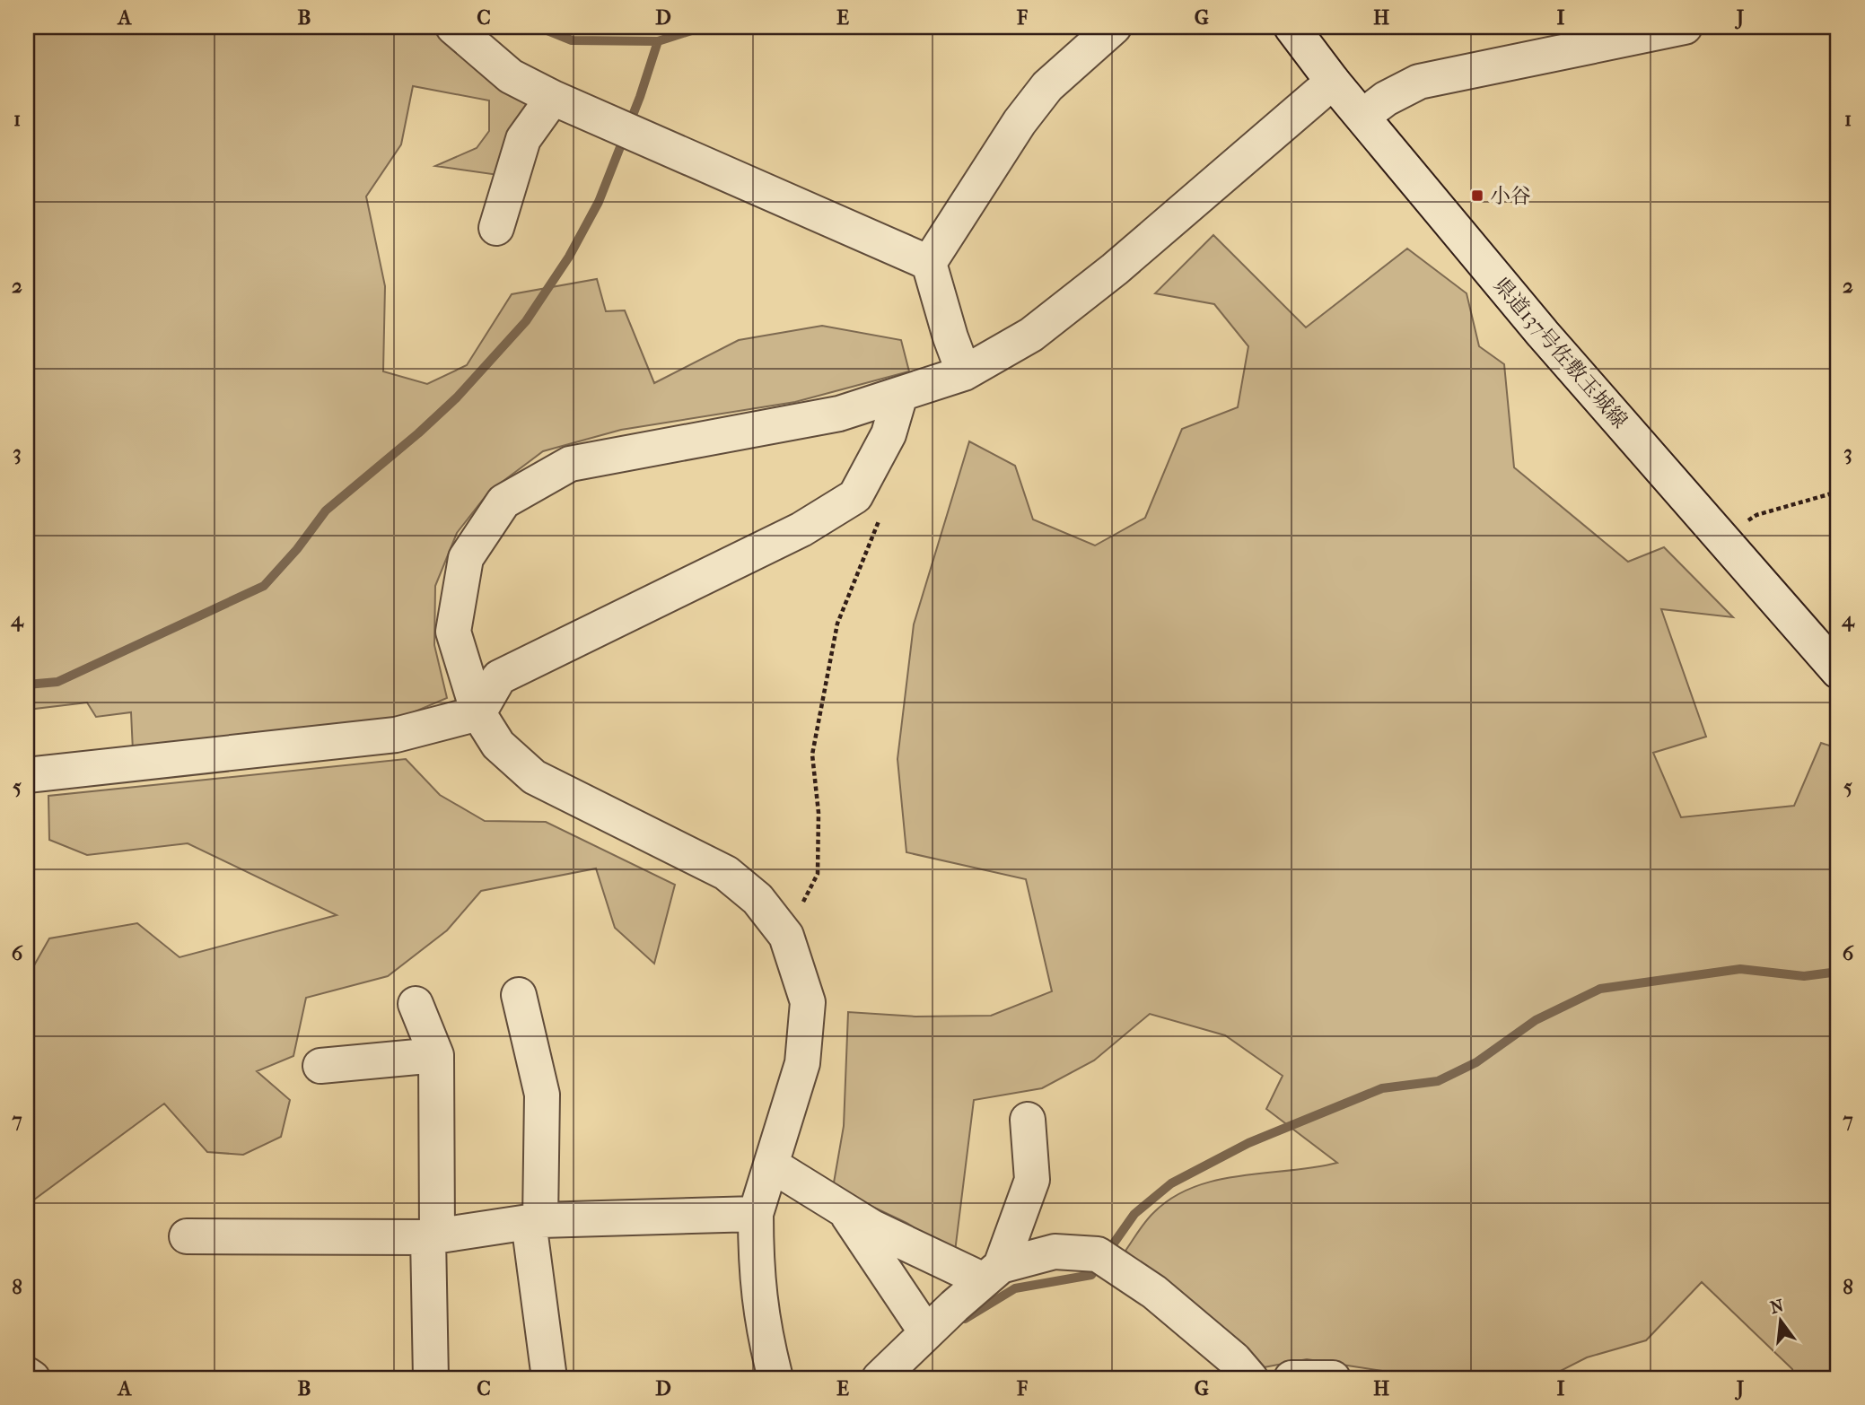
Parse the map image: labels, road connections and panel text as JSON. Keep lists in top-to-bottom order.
{
  "streets": {
    "street": ["県道137号佐敷玉城線"]
  },
  "places": {
    "transit": ["小谷"]
  },
  "north": "top",
  "grid": {
    "columns": [
      "A",
      "B",
      "C",
      "D",
      "E",
      "F",
      "G",
      "H",
      "I",
      "J"
    ],
    "rows": [
      "1",
      "2",
      "3",
      "4",
      "5",
      "6",
      "7",
      "8"
    ]
  }
}
